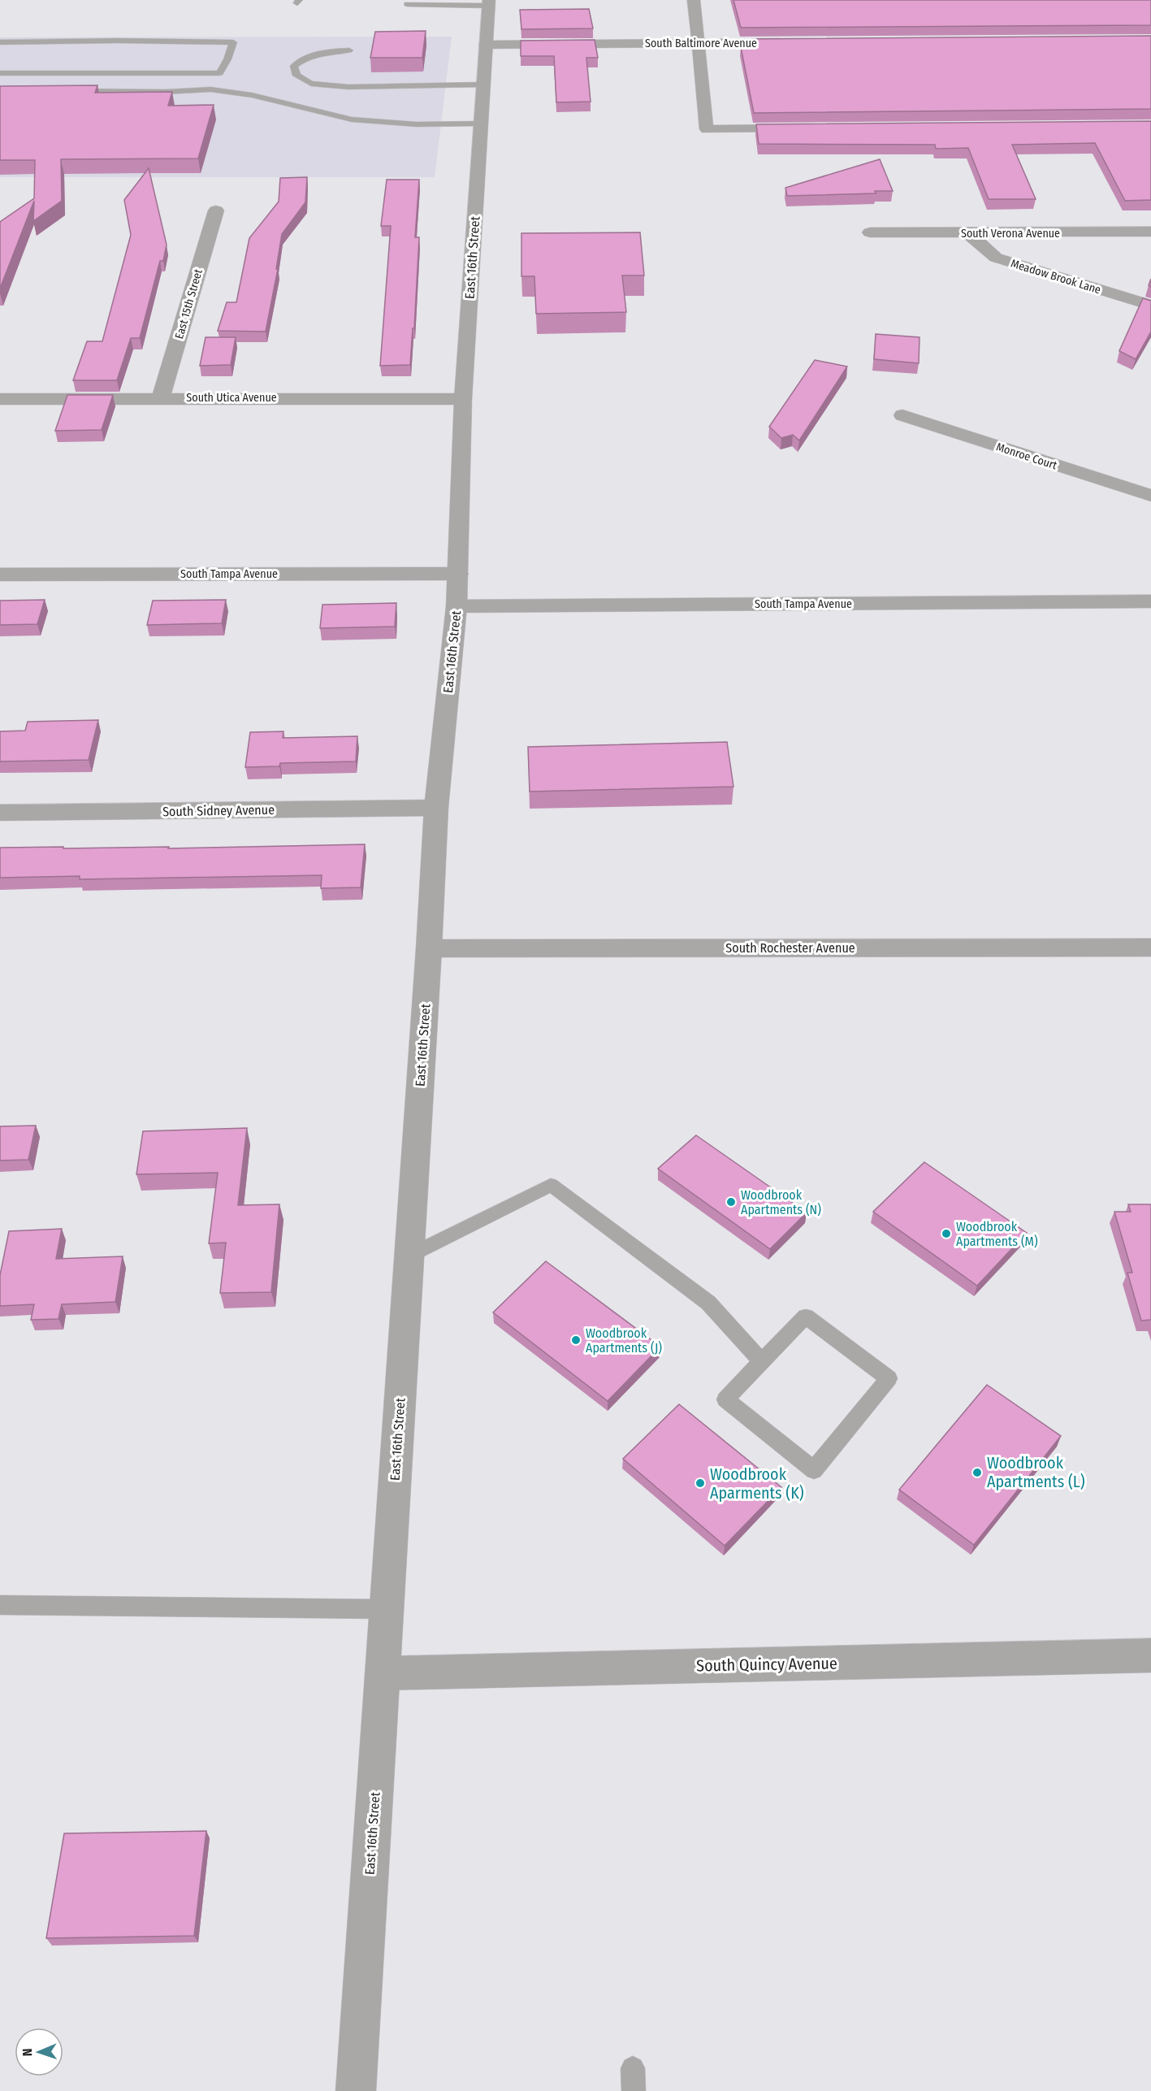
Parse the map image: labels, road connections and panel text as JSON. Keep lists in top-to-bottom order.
{
  "streets": {
    "street": [
      "South Baltimore Avenue",
      "South Verona Avenue",
      "East 16th Street",
      "Meadow Brook Lane",
      "East 15th Street",
      "South Utica Avenue",
      "Monroe Court",
      "South Tampa Avenue",
      "South Sidney Avenue",
      "South Rochester Avenue",
      "South Quincy Avenue"
    ]
  },
  "crossings": [
    ["South Baltimore Avenue", "East 16th Street"],
    ["South Verona Avenue", "Meadow Brook Lane"],
    ["East 16th Street", "South Utica Avenue"],
    ["East 16th Street", "South Tampa Avenue"],
    ["East 16th Street", "South Sidney Avenue"],
    ["East 16th Street", "South Rochester Avenue"],
    ["East 16th Street", "South Quincy Avenue"],
    ["East 15th Street", "South Utica Avenue"]
  ],
  "places": [
    "Woodbrook Apartments (N)",
    "Woodbrook Apartments (M)",
    "Woodbrook Apartments (J)",
    "Woodbrook Apartments (L)",
    "Woodbrook Aparments (K)"
  ],
  "north": "left"
}
